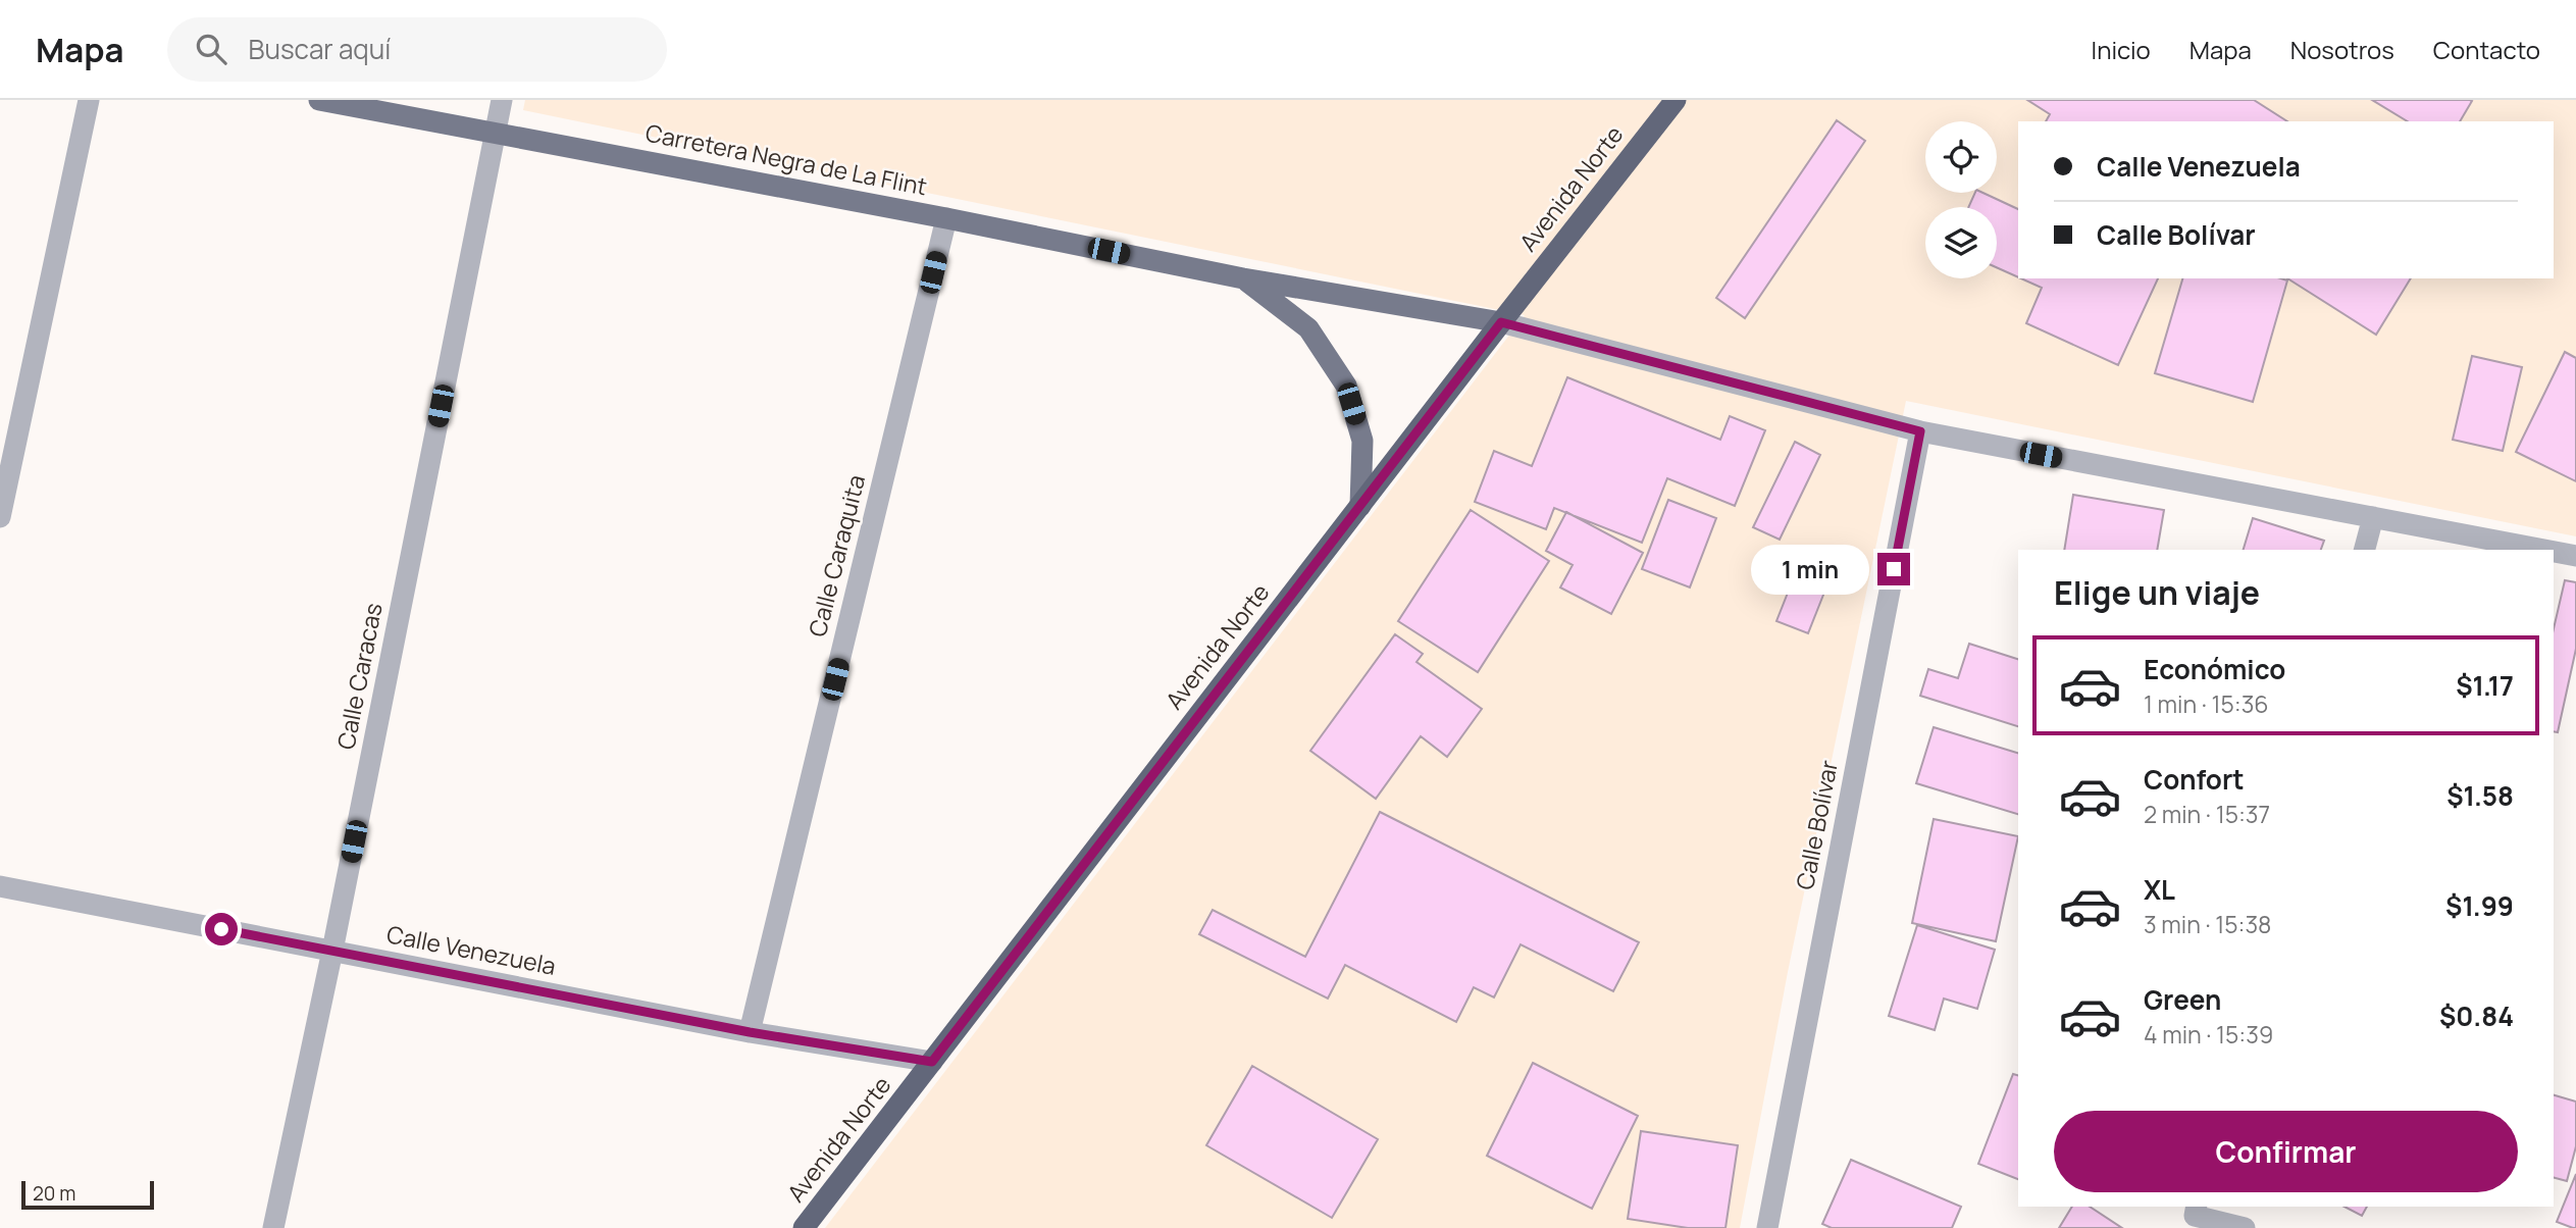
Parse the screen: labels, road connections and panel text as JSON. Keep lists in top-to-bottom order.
{
  "streets": {
    "highway": ["Avenida Norte"],
    "main road": ["Carretera Negra de La Flint"],
    "street": [
      "Calle Caraquita",
      "Calle Caracas",
      "Calle Bolívar",
      "Calle Venezuela"
    ]
  },
  "crossings": [
    ["Carretera Negra de La Flint", "Avenida Norte"],
    ["Carretera Negra de La Flint", "Calle Caraquita"],
    ["Carretera Negra de La Flint", "Calle Caracas"],
    ["Avenida Norte", "Calle Venezuela"],
    ["Calle Caraquita", "Calle Venezuela"],
    ["Calle Caracas", "Calle Venezuela"]
  ],
  "scale_bar": "20 m",
  "page": {
    "header": "Mapa",
    "search": "Buscar aquí",
    "nav": [
      "Inicio",
      "Mapa",
      "Nosotros",
      "Contacto"
    ],
    "banner": ["Calle Venezuela", "Calle Bolívar"],
    "bubble": "1 min",
    "heading": "Elige un viaje",
    "list": [
      {
        "name": "Económico",
        "note": "1 min · 15:36",
        "value": "$1.17"
      },
      {
        "name": "Confort",
        "note": "2 min · 15:37",
        "value": "$1.58"
      },
      {
        "name": "XL",
        "note": "3 min · 15:38",
        "value": "$1.99"
      },
      {
        "name": "Green",
        "note": "4 min · 15:39",
        "value": "$0.84"
      }
    ],
    "buttons": "Confirmar",
    "scale": "20 m"
  }
}
